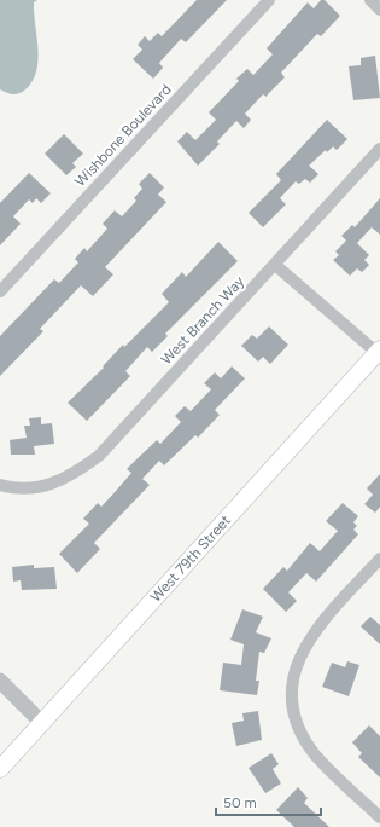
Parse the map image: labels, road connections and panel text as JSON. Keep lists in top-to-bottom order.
{
  "streets": {
    "main road": ["West 79th Street"],
    "street": ["Wishbone Boulevard", "West Branch Way"]
  },
  "scale_bar": "50 m"
}
